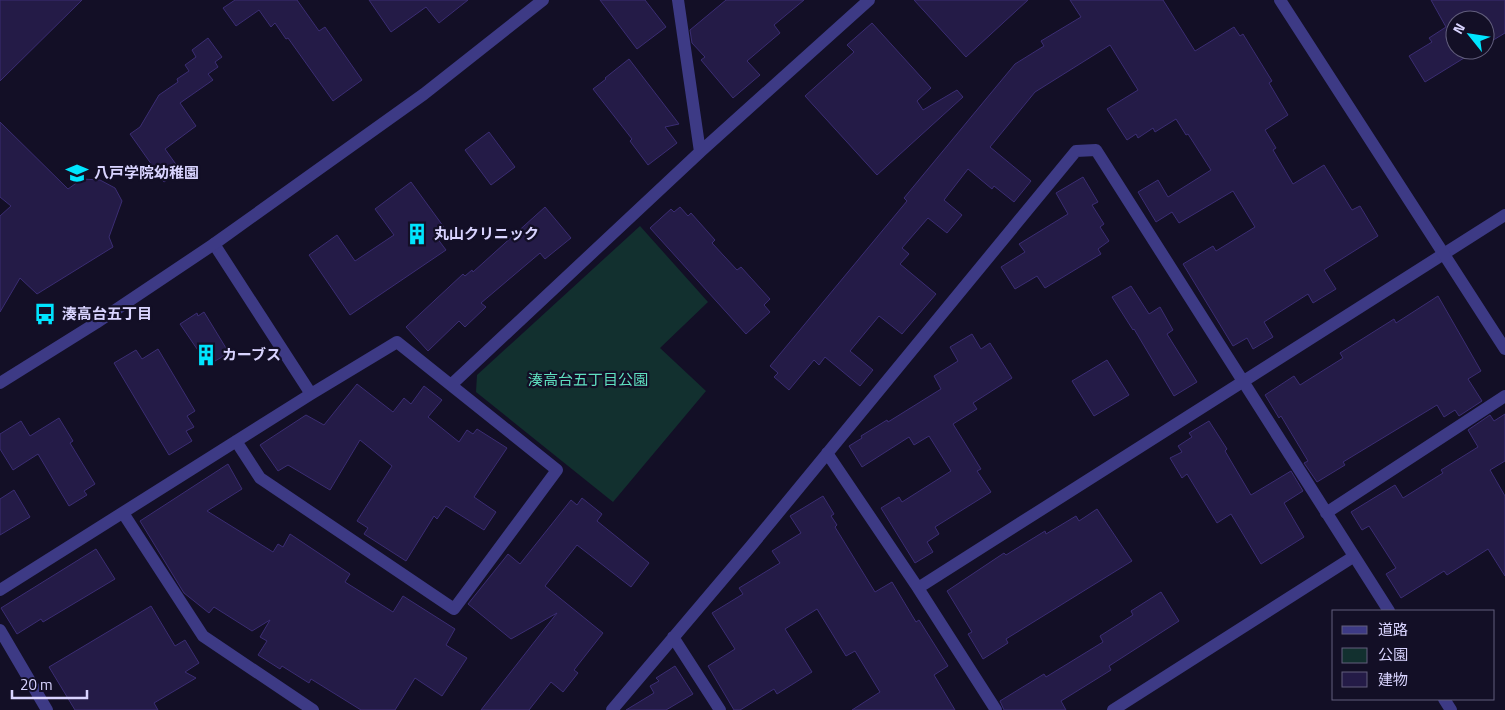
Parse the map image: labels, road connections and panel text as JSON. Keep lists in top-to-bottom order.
{
  "parks": ["湊高台五丁目公園"],
  "places": {
    "school or university": ["八戸学院幼稚園"],
    "building": ["丸山クリニック", "カーブス"],
    "bus stop": ["湊高台五丁目"]
  },
  "legend": ["道路", "公園", "建物"],
  "scale_bar": "20 m",
  "north": "top left"
}
